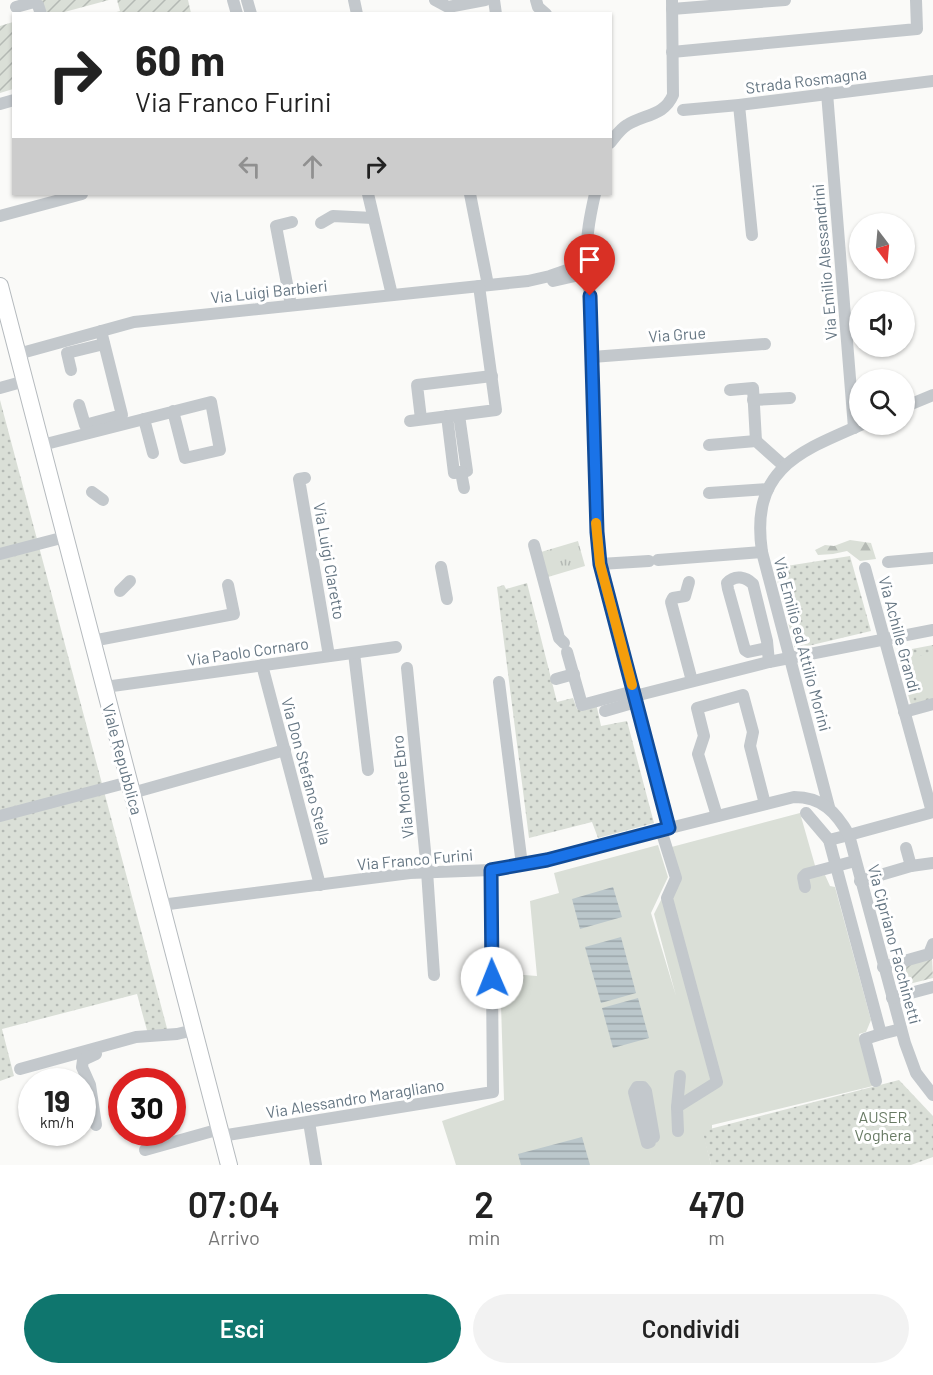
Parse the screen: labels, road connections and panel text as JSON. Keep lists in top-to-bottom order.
{
  "streets": {
    "main road": ["Viale Repubblica"],
    "street": [
      "Strada Rosmagna",
      "Via Emilio Alessandrini",
      "Via Luigi Barbieri",
      "Via Grue",
      "Via Luigi Claretto",
      "Via Achille Grandi",
      "Via Emilio ed Attilio Morini",
      "Via Paolo Cornaro",
      "Via Don Stefano Stella",
      "Via Monte Ebro",
      "Via Franco Furini",
      "Via Cipriano Facchinetti",
      "Via Alessandro Maragliano"
    ]
  },
  "crossings": [
    ["Strada Rosmagna", "Via Emilio Alessandrini"],
    ["Via Luigi Barbieri", "Viale Repubblica"],
    ["Via Luigi Claretto", "Via Paolo Cornaro"],
    ["Via Emilio ed Attilio Morini", "Via Franco Furini"],
    ["Via Paolo Cornaro", "Viale Repubblica"],
    ["Via Paolo Cornaro", "Via Don Stefano Stella"],
    ["Viale Repubblica", "Via Franco Furini"],
    ["Viale Repubblica", "Via Alessandro Maragliano"],
    ["Via Don Stefano Stella", "Via Franco Furini"],
    ["Via Monte Ebro", "Via Franco Furini"],
    ["Via Franco Furini", "Via Alessandro Maragliano"]
  ],
  "parks": ["AUSER Voghera"],
  "north": "bottom",
  "page": {
    "turn": ["60 m", "Via Franco Furini"],
    "speed": "19 km/h",
    "limit": "30",
    "eta": [
      "07:04",
      "Arrivo",
      "2",
      "min",
      "470",
      "m"
    ],
    "buttons": ["Esci", "Condividi"]
  }
}
